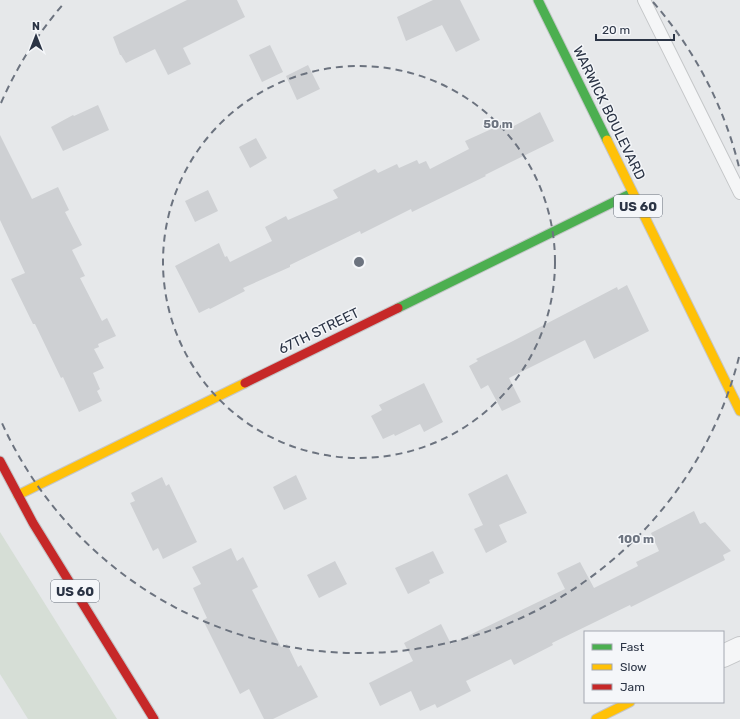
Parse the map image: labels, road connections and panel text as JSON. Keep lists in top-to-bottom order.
{
  "streets": {
    "main road": ["WARWICK BOULEVARD", "US 60", "67TH STREET"]
  },
  "crossings": [
    ["WARWICK BOULEVARD", "67TH STREET"],
    ["US 60", "67TH STREET"]
  ],
  "legend": ["Fast", "Slow", "Jam"],
  "scale_bar": "20 m",
  "north": "top",
  "rings": ["50 m", "100 m"]
}
